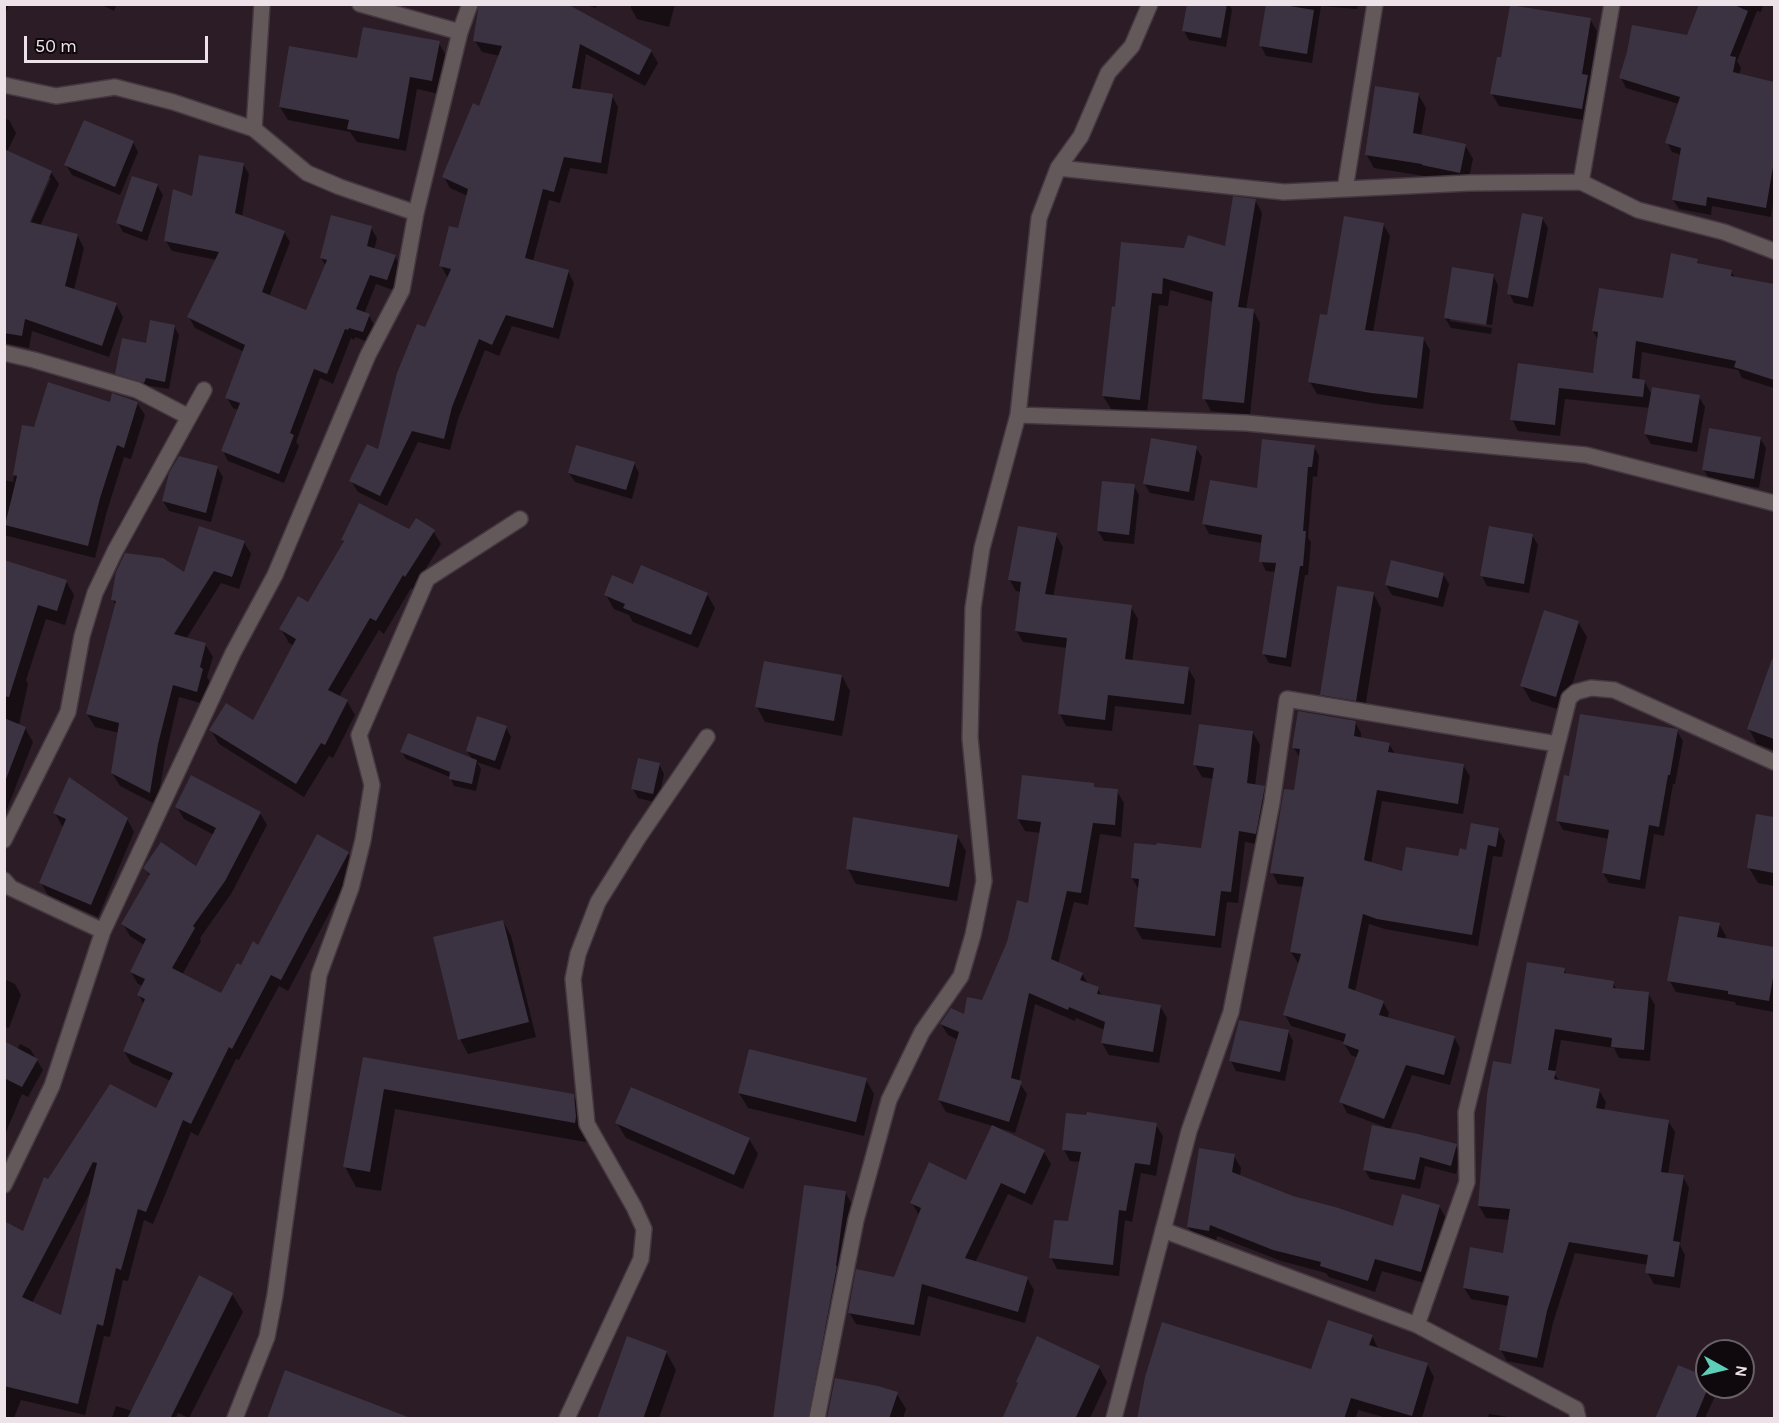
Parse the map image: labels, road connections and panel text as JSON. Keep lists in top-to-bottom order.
{
  "scale_bar": "50 m",
  "north": "right"
}
